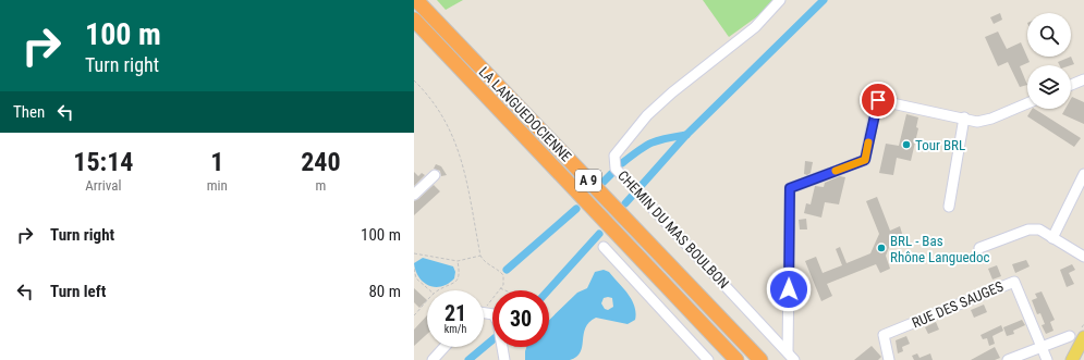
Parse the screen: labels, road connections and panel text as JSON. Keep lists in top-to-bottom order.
{
  "streets": {
    "highway": ["LA LANGUEDOCIENNE", "A 9"],
    "street": ["CHEMIN DU MAS BOULBON", "RUE DES SAUGES"]
  },
  "places": ["Tour BRL", "BRL - Bas Rhône Languedoc"],
  "page": {
    "turn": ["100 m", "Turn right"],
    "then": "Then",
    "eta": [
      "15:14",
      "Arrival",
      "1",
      "min",
      "240",
      "m"
    ],
    "list": [
      {
        "name": "Turn right",
        "value": "100 m"
      },
      {
        "name": "Turn left",
        "value": "80 m"
      }
    ],
    "speed": "21 km/h",
    "limit": "30"
  }
}
